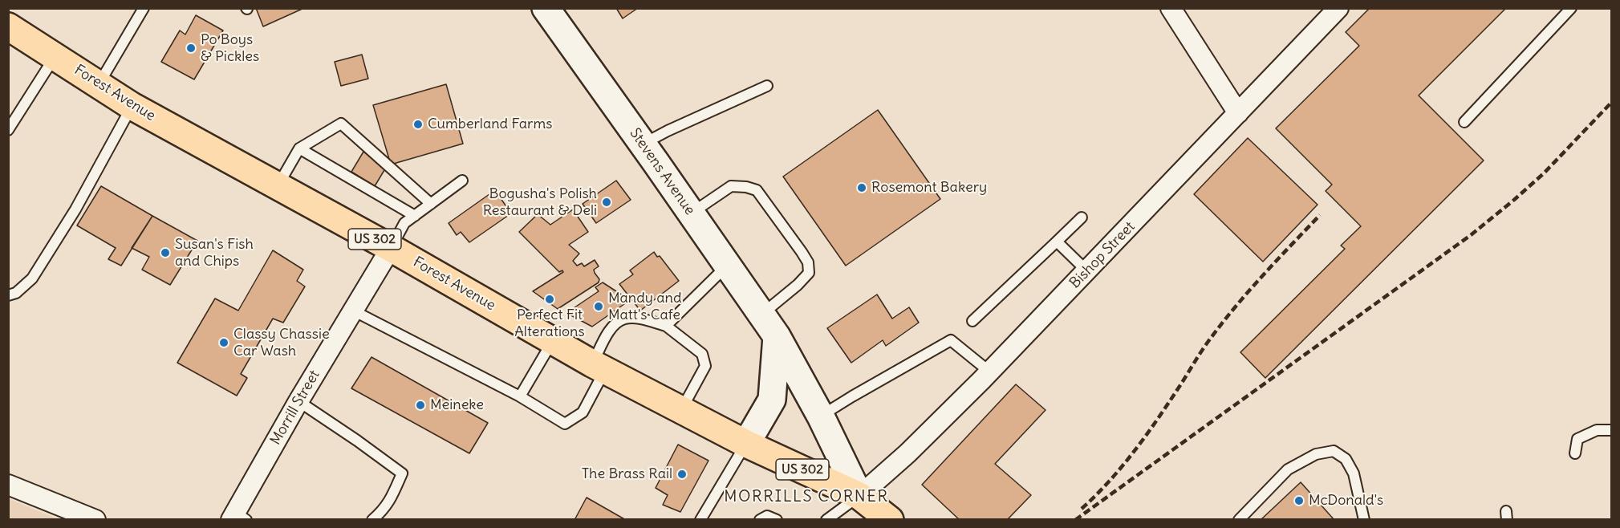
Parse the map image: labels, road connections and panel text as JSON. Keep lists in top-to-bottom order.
{
  "streets": {
    "highway": ["Forest Avenue", "US 302"],
    "main road": ["Stevens Avenue"],
    "street": ["Bishop Street", "Morrill Street"]
  },
  "crossings": [
    ["Forest Avenue", "Stevens Avenue"],
    ["Forest Avenue", "US 302"],
    ["Forest Avenue", "Bishop Street"],
    ["Forest Avenue", "Morrill Street"],
    ["Stevens Avenue", "US 302"],
    ["Stevens Avenue", "Bishop Street"],
    ["US 302", "Bishop Street"]
  ],
  "districts": ["MORRILLS CORNER"],
  "places": [
    "Po Boys & Pickles",
    "Cumberland Farms",
    "Rosemont Bakery",
    "Bogusha's Polish Restaurant & Deli",
    "Susan's Fish and Chips",
    "Perfect Fit Alterations",
    "Mandy and Matt's Cafe",
    "Classy Chassie Car Wash",
    "Meineke",
    "The Brass Rail",
    "McDonald's"
  ]
}
